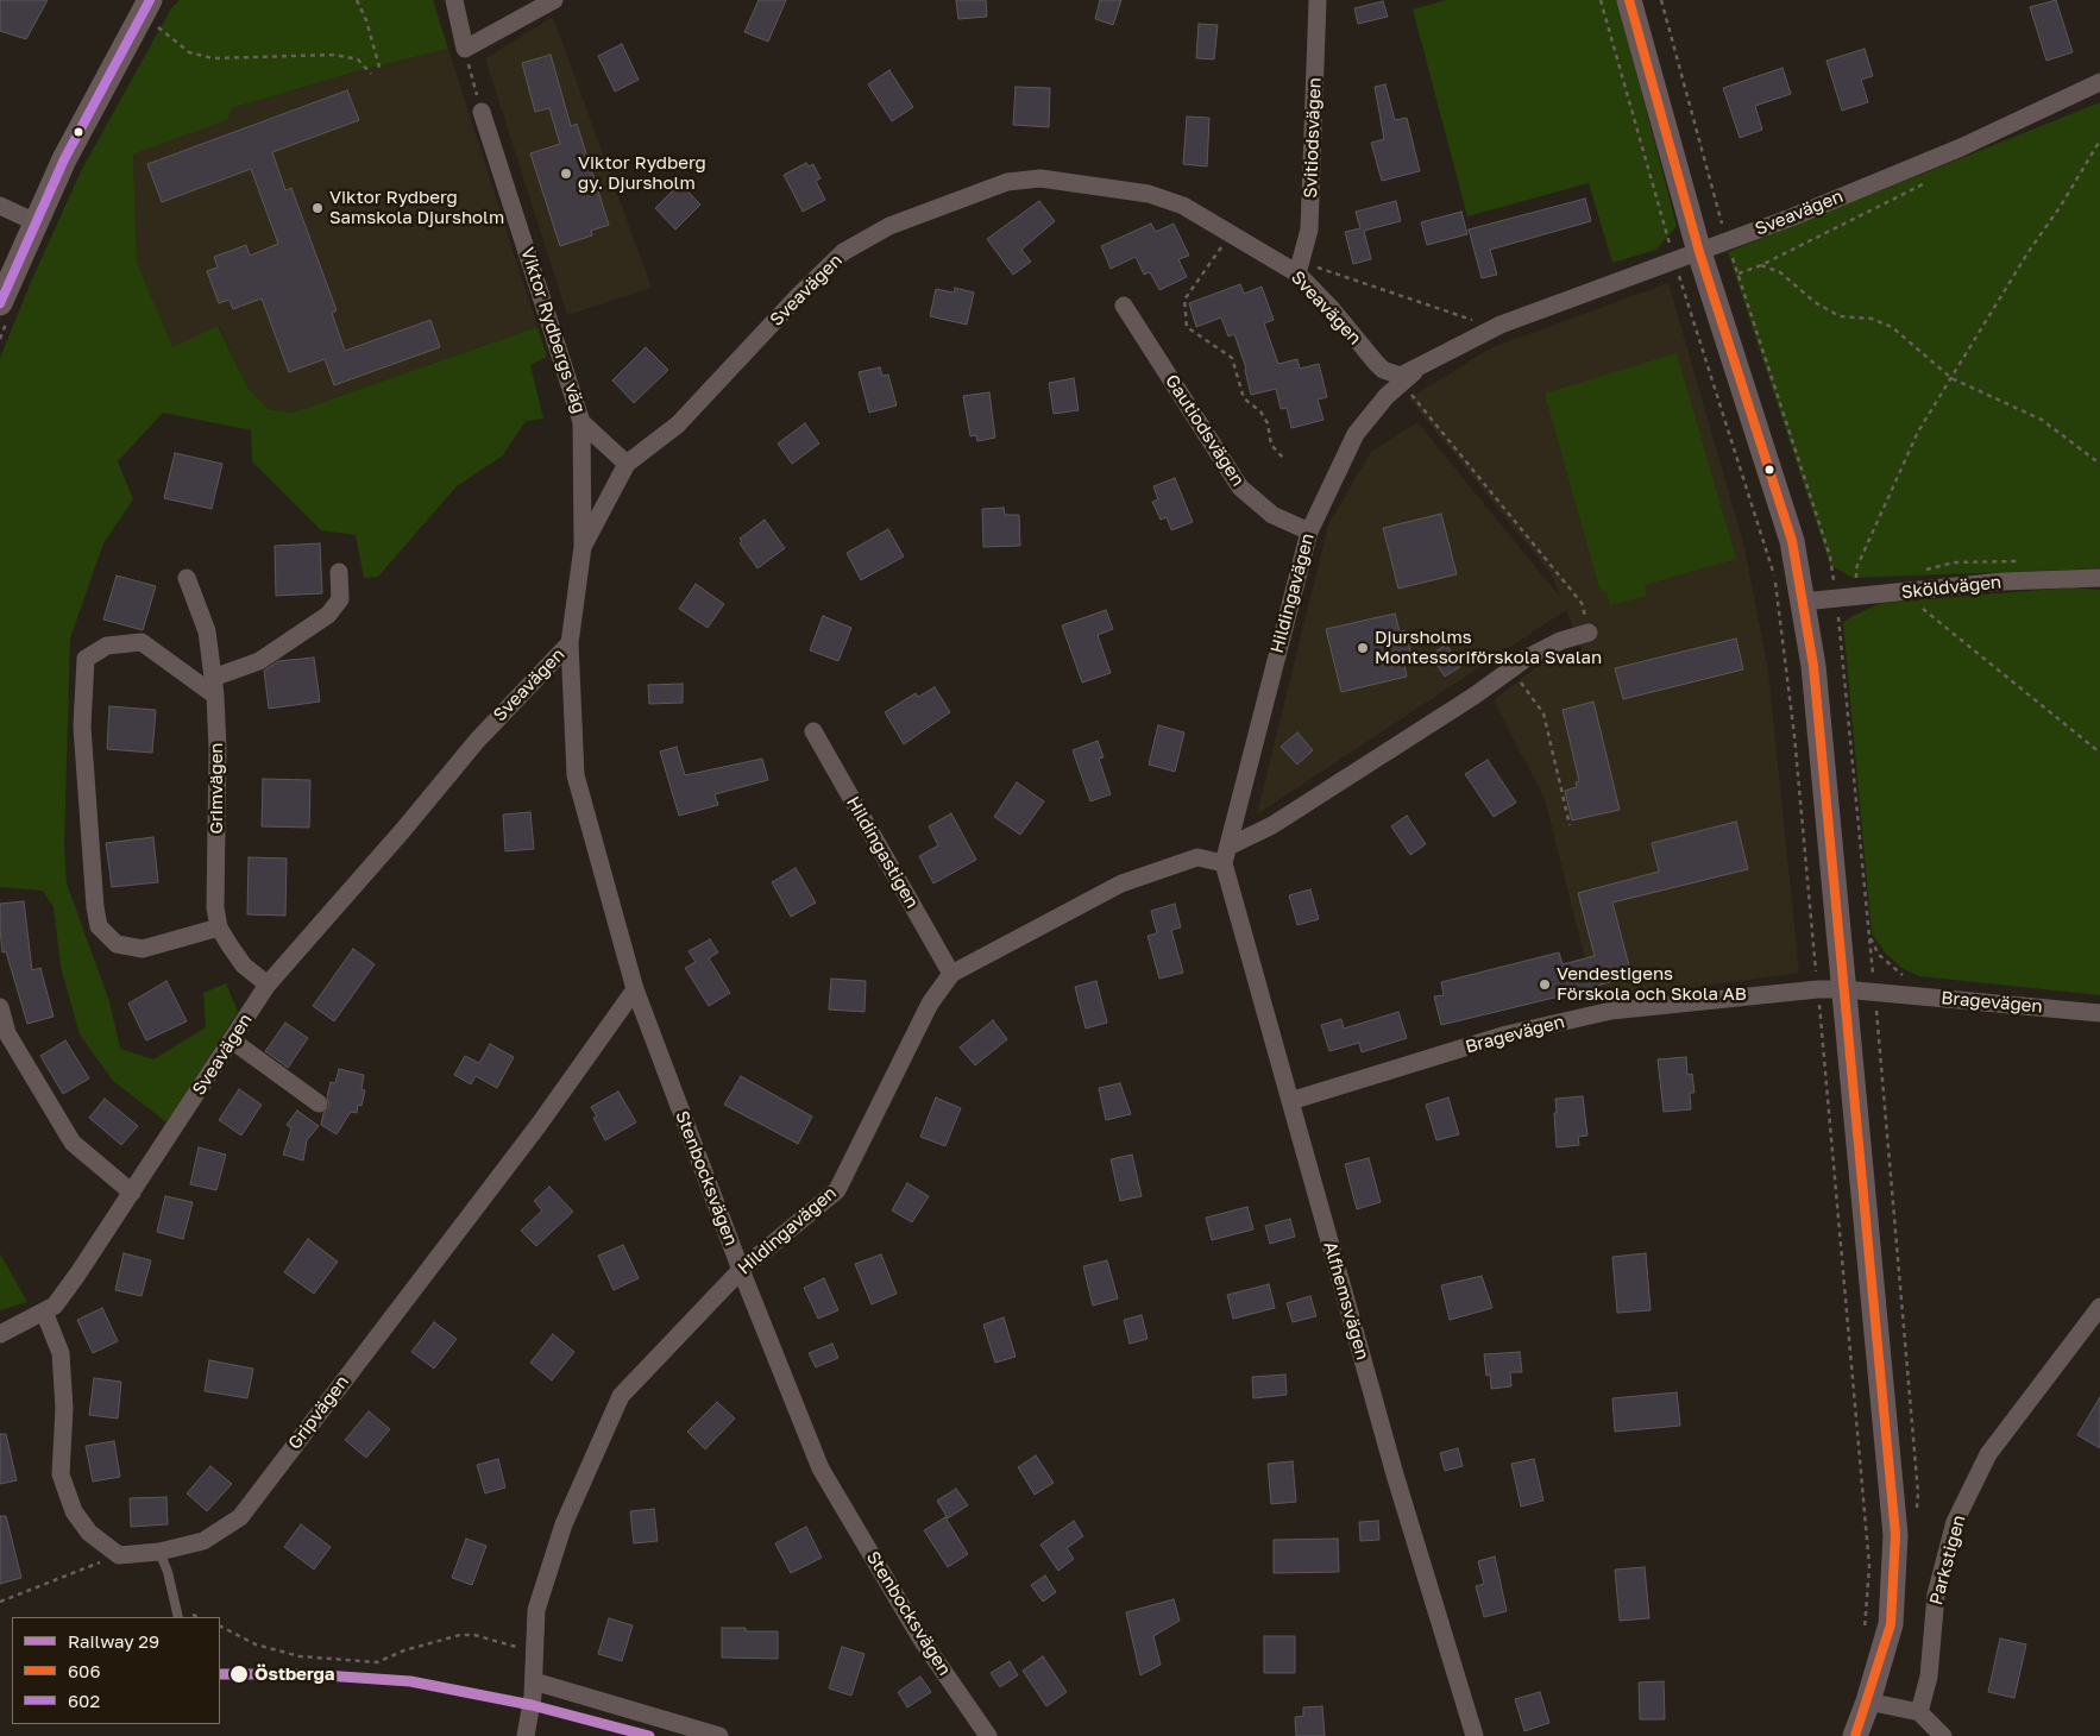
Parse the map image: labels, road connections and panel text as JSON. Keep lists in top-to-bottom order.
{
  "streets": {
    "street": [
      "Svitiodsvägen",
      "Sveavägen",
      "Viktor Rydbergs väg",
      "Gautiodsvägen",
      "Sköldvägen",
      "Hildingavägen",
      "Grimvägen",
      "Hildingastigen",
      "Bragevägen",
      "Stenbocksvägen",
      "Alfhemsvägen",
      "Gripvägen",
      "Parkstigen"
    ]
  },
  "crossings": [
    ["Svitiodsvägen", "Sveavägen"],
    ["Sveavägen", "Viktor Rydbergs väg"],
    ["Sveavägen", "Hildingavägen"],
    ["Sveavägen", "Grimvägen"],
    ["Sveavägen", "Stenbocksvägen"],
    ["Gautiodsvägen", "Hildingavägen"],
    ["Hildingavägen", "Hildingastigen"],
    ["Hildingavägen", "Stenbocksvägen"],
    ["Hildingavägen", "Alfhemsvägen"],
    ["Bragevägen", "Alfhemsvägen"],
    ["Stenbocksvägen", "Gripvägen"]
  ],
  "places": [
    "Viktor Rydberg gy. Djursholm",
    "Viktor Rydberg Samskola Djursholm",
    "Djursholms Montessoriförskola Svalan",
    "Vendestigens Förskola och Skola AB",
    "Östberga"
  ],
  "lines": ["transit line 606", "transit line 602", "rail line 29"],
  "legend": ["Railway 29", "606", "602"]
}
